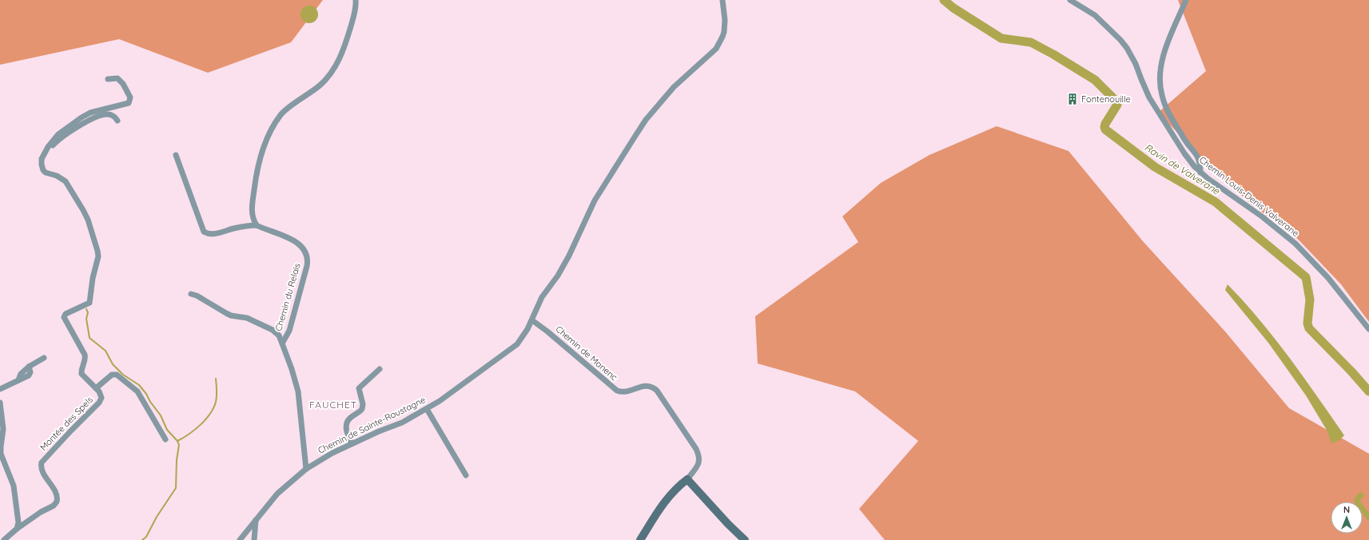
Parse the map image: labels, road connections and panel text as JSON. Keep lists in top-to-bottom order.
{
  "streets": {
    "street": [
      "Chemin Louis-Denis Valverane",
      "Chemin du Relais",
      "Chemin de Manenc",
      "Montée des Spels",
      "Chemin de Sainte-Roustagne"
    ]
  },
  "crossings": [
    ["Chemin du Relais", "Chemin de Sainte-Roustagne"],
    ["Chemin de Manenc", "Chemin de Sainte-Roustagne"]
  ],
  "districts": ["FAUCHET"],
  "water": ["Ravin de Valverane"],
  "places": {
    "building": ["Fontenouille"]
  },
  "north": "top"
}
